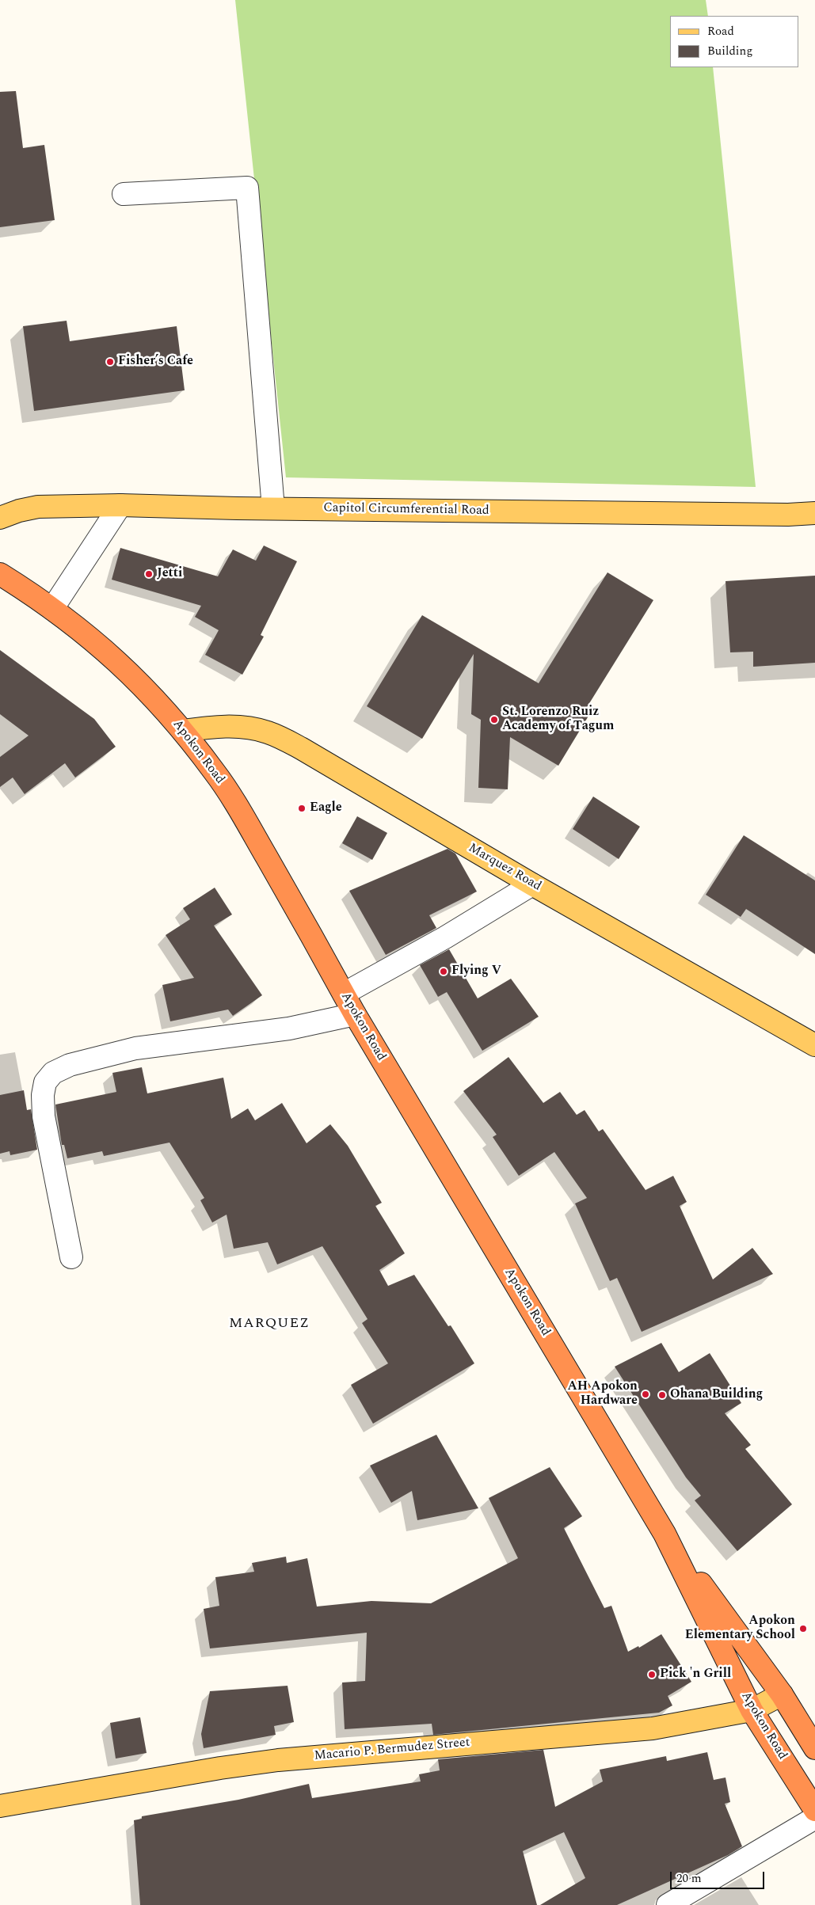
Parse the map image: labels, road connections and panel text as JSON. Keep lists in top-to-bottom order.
{
  "streets": {
    "highway": ["Apokon Road"],
    "main road": ["Capitol Circumferential Road", "Marquez Road", "Macario P. Bermudez Street"]
  },
  "crossings": [
    ["Apokon Road", "Marquez Road"],
    ["Apokon Road", "Macario P. Bermudez Street"]
  ],
  "districts": ["MARQUEZ"],
  "places": [
    "Fisher’s Cafe",
    "Jetti",
    "St. Lorenzo Ruiz Academy of Tagum",
    "Eagle",
    "Flying V",
    "AH Apokon Hardware",
    "Ohana Building",
    "Apokon Elementary School",
    "Pick 'n Grill"
  ],
  "legend": ["Road", "Building"],
  "scale_bar": "20 m"
}
